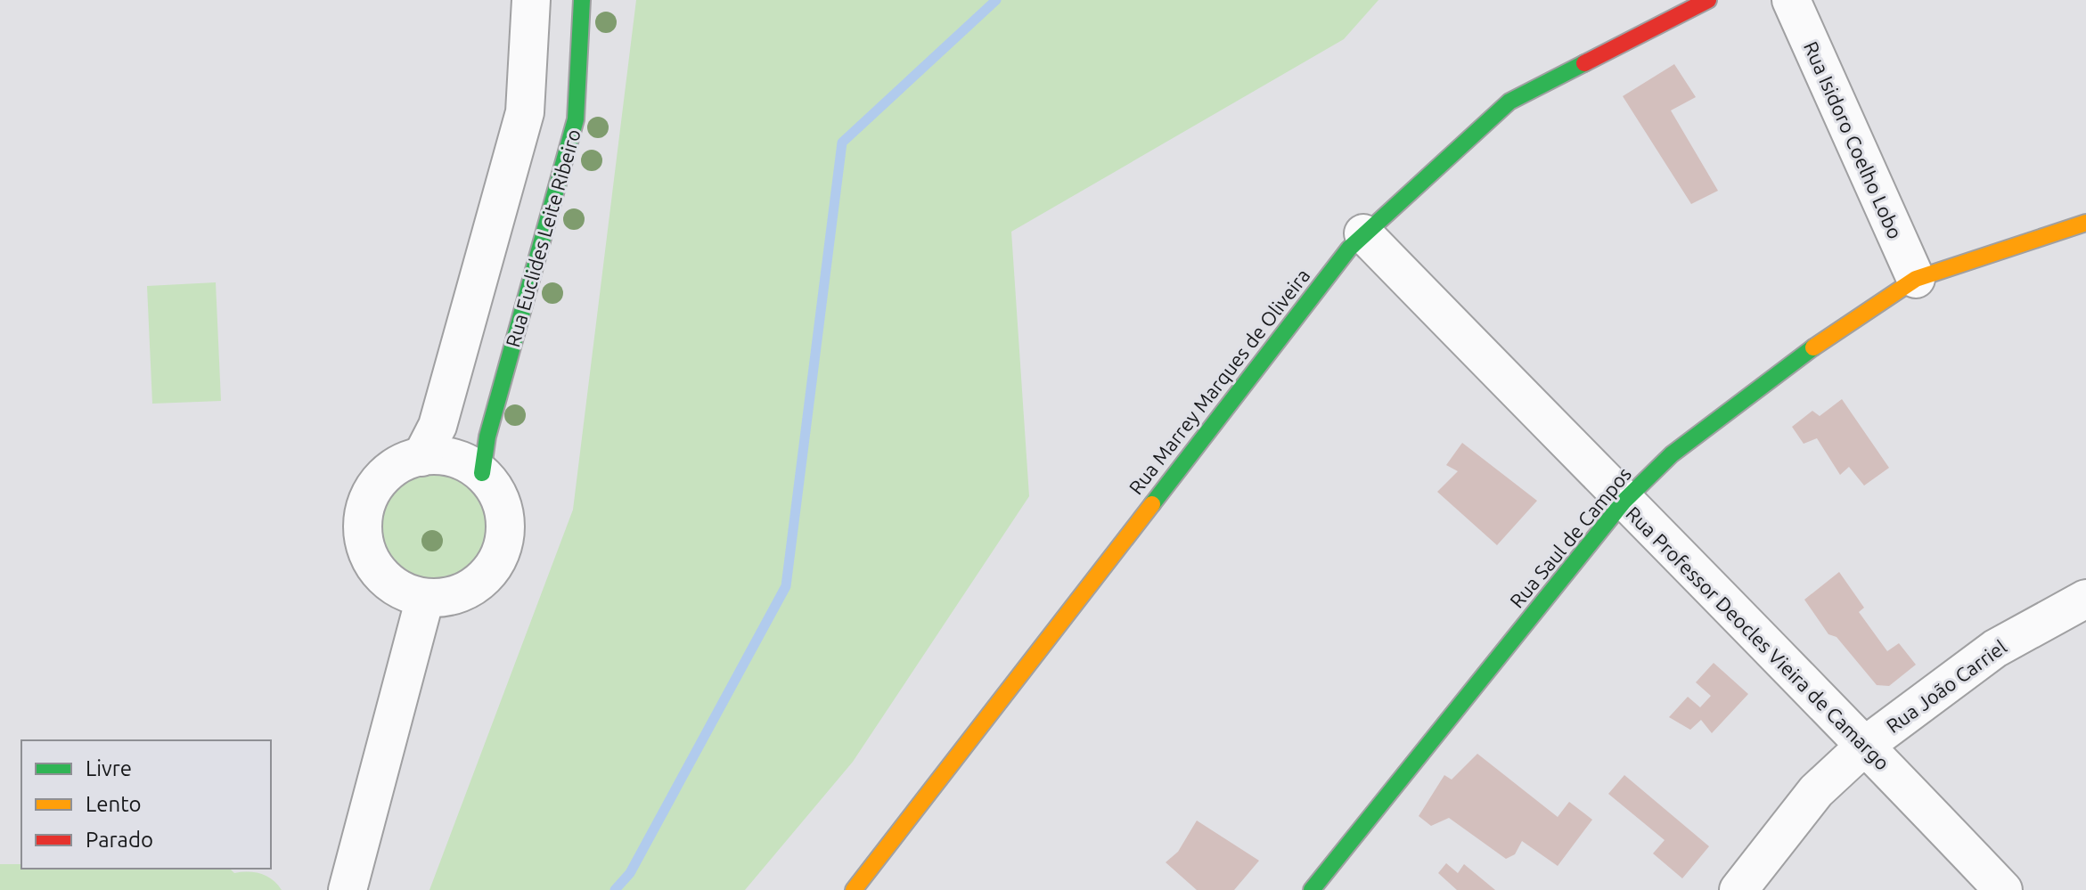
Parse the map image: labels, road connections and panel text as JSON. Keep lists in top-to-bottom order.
{
  "streets": {
    "street": [
      "Rua Isidoro Coelho Lobo",
      "Rua Euclides Leite Ribeiro",
      "Rua Marrey Marques de Oliveira",
      "Rua Saul de Campos",
      "Rua Professor Deocles Vieira de Camargo",
      "Rua João Carriel"
    ]
  },
  "crossings": [
    ["Rua Isidoro Coelho Lobo", "Rua Saul de Campos"],
    ["Rua Marrey Marques de Oliveira", "Rua Professor Deocles Vieira de Camargo"],
    ["Rua Saul de Campos", "Rua Professor Deocles Vieira de Camargo"],
    ["Rua Professor Deocles Vieira de Camargo", "Rua João Carriel"]
  ],
  "legend": ["Livre", "Lento", "Parado"]
}
